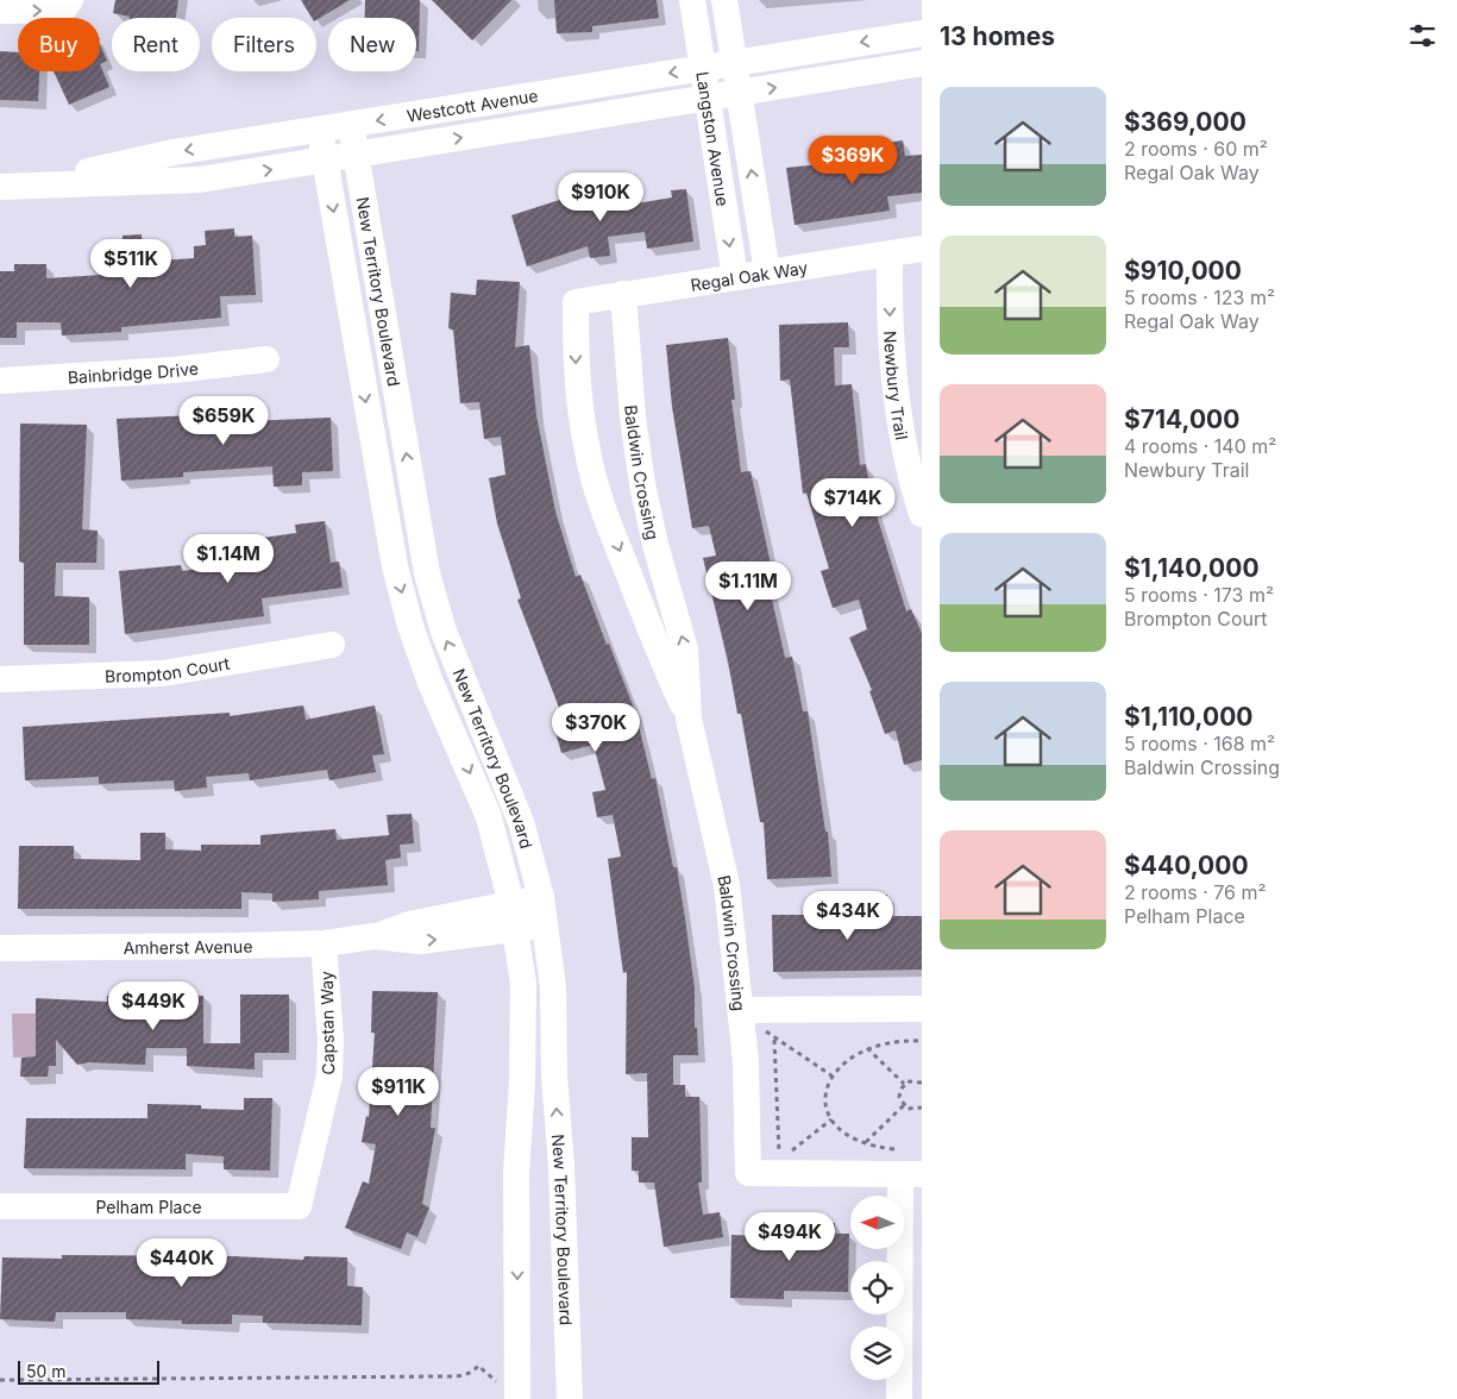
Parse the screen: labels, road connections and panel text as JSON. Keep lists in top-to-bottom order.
{
  "streets": {
    "street": [
      "Westcott Avenue",
      "Langston Avenue",
      "Regal Oak Way",
      "New Territory Boulevard",
      "Bainbridge Drive",
      "Newbury Trail",
      "Baldwin Crossing",
      "Brompton Court",
      "Amherst Avenue",
      "Capstan Way",
      "Pelham Place"
    ]
  },
  "crossings": [
    ["Westcott Avenue", "Langston Avenue"],
    ["Westcott Avenue", "New Territory Boulevard"],
    ["Langston Avenue", "Regal Oak Way"],
    ["Regal Oak Way", "Newbury Trail"],
    ["Regal Oak Way", "Baldwin Crossing"],
    ["New Territory Boulevard", "Amherst Avenue"],
    ["Amherst Avenue", "Capstan Way"],
    ["Capstan Way", "Pelham Place"]
  ],
  "one_way": ["Newbury Trail"],
  "scale_bar": "50 m",
  "north": "left",
  "page": {
    "heading": "13 homes",
    "chip": [
      "Buy",
      "Rent",
      "Filters",
      "New"
    ],
    "list": [
      {
        "name": "$369,000",
        "note": "2 rooms · 60 m² · Regal Oak Way"
      },
      {
        "name": "$910,000",
        "note": "5 rooms · 123 m² · Regal Oak Way"
      },
      {
        "name": "$714,000",
        "note": "4 rooms · 140 m² · Newbury Trail"
      },
      {
        "name": "$1,140,000",
        "note": "5 rooms · 173 m² · Brompton Court"
      },
      {
        "name": "$1,110,000",
        "note": "5 rooms · 168 m² · Baldwin Crossing"
      },
      {
        "name": "$440,000",
        "note": "2 rooms · 76 m² · Pelham Place"
      }
    ],
    "price": [
      "$369K",
      "$910K",
      "$511K",
      "$659K",
      "$714K",
      "$1.14M",
      "$1.11M",
      "$370K",
      "$434K",
      "$449K",
      "$911K",
      "$494K",
      "$440K"
    ],
    "scale": "50 m"
  }
}
